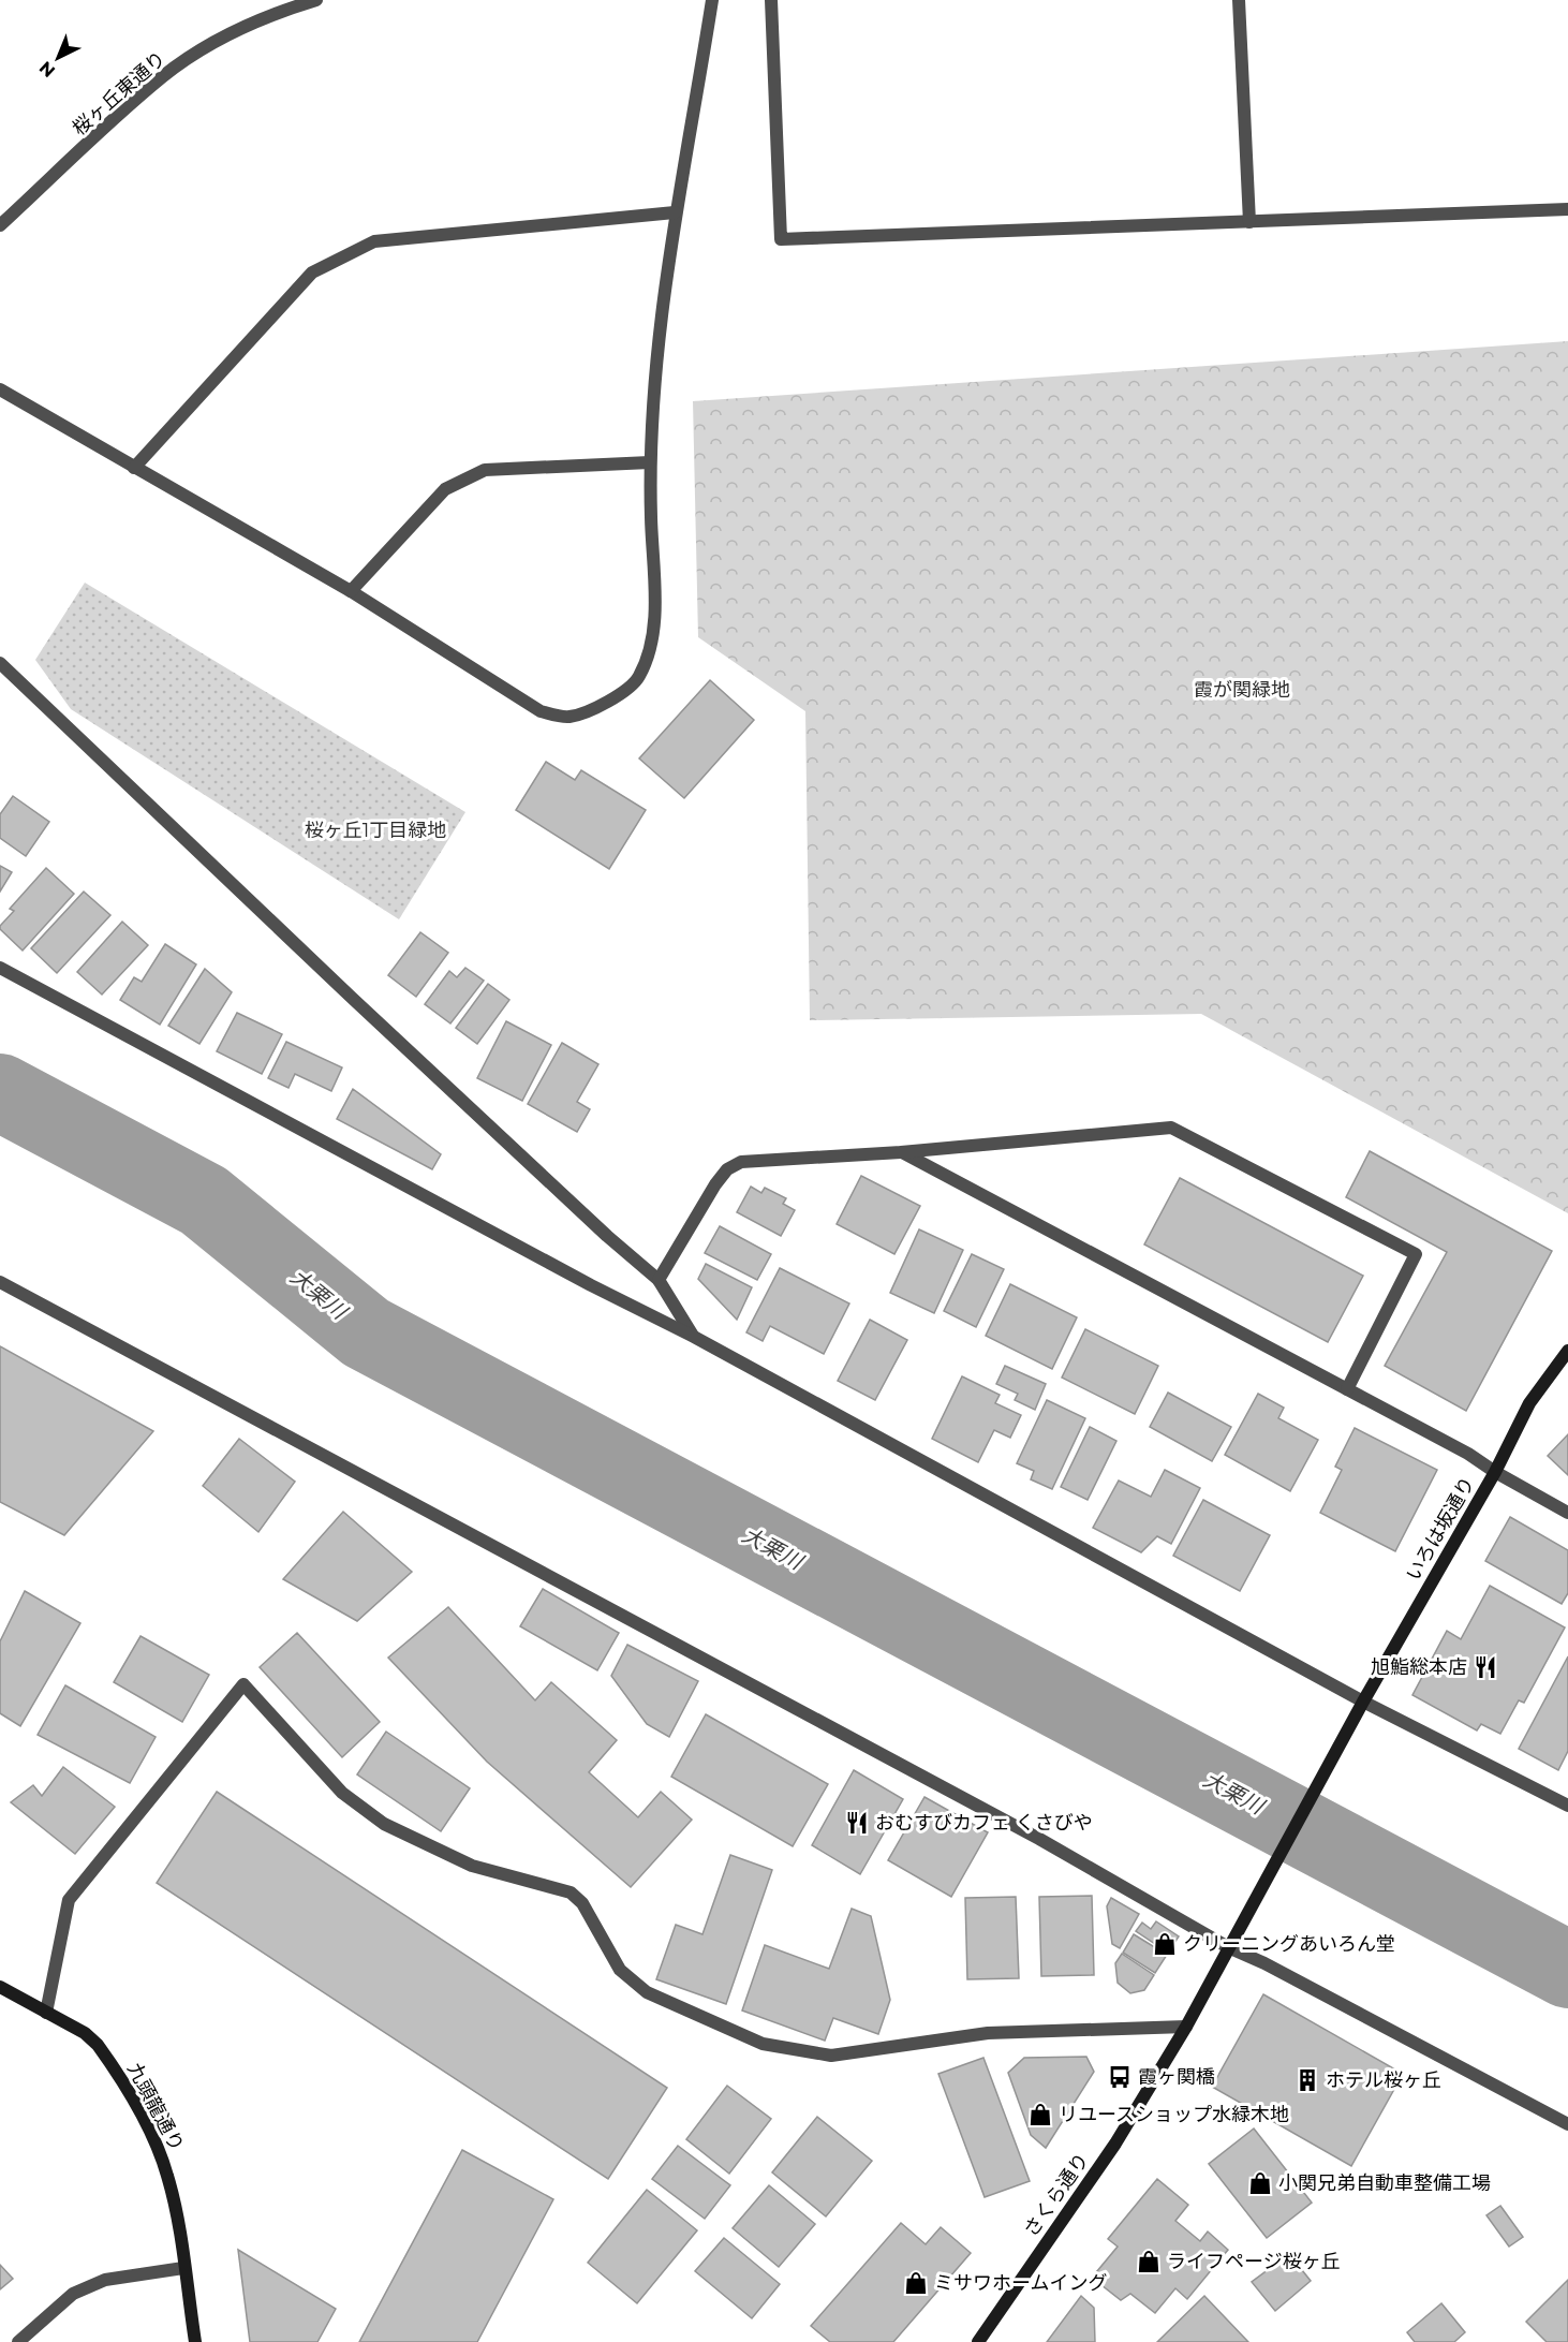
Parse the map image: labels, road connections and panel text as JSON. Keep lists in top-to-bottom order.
{
  "streets": {
    "street": [
      "桜ヶ丘東通り",
      "いろは坂通り",
      "九頭龍通り",
      "さくら通り"
    ]
  },
  "crossings": [
    ["いろは坂通り", "さくら通り"]
  ],
  "water": ["大栗川"],
  "parks": ["霞が関緑地", "桜ヶ丘1丁目緑地"],
  "places": {
    "restaurant": ["旭鮨総本店", "おむすびカフェ くさびや"],
    "shop": [
      "クリーニングあいろん堂",
      "リユースショップ水緑木地",
      "小関兄弟自動車整備工場",
      "ライフページ桜ヶ丘",
      "ミサワホームイング"
    ],
    "bus stop": ["霞ヶ関橋"],
    "building": ["ホテル桜ヶ丘"]
  },
  "north": "bottom left"
}
